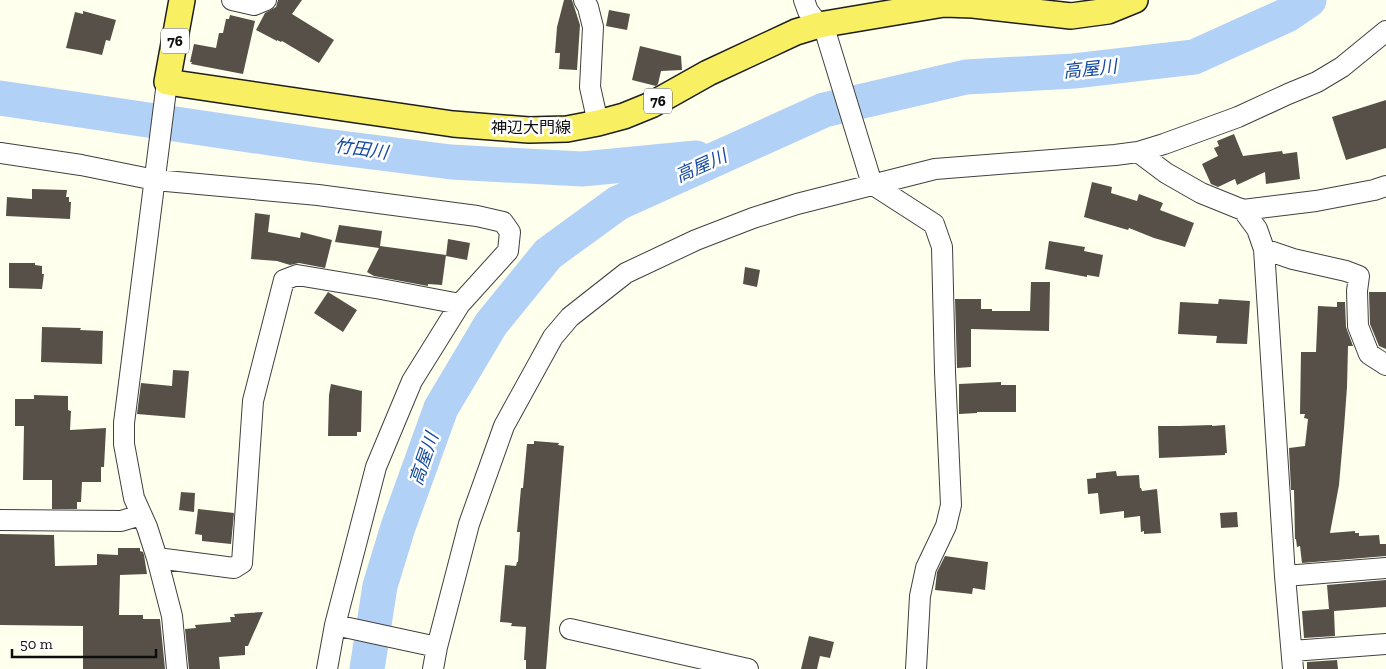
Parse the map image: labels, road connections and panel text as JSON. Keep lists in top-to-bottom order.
{
  "streets": {
    "main road": ["76", "神辺大門線"]
  },
  "crossings": [
    ["76", "神辺大門線"]
  ],
  "water": ["高屋川", "竹田川"],
  "scale_bar": "50 m"
}
